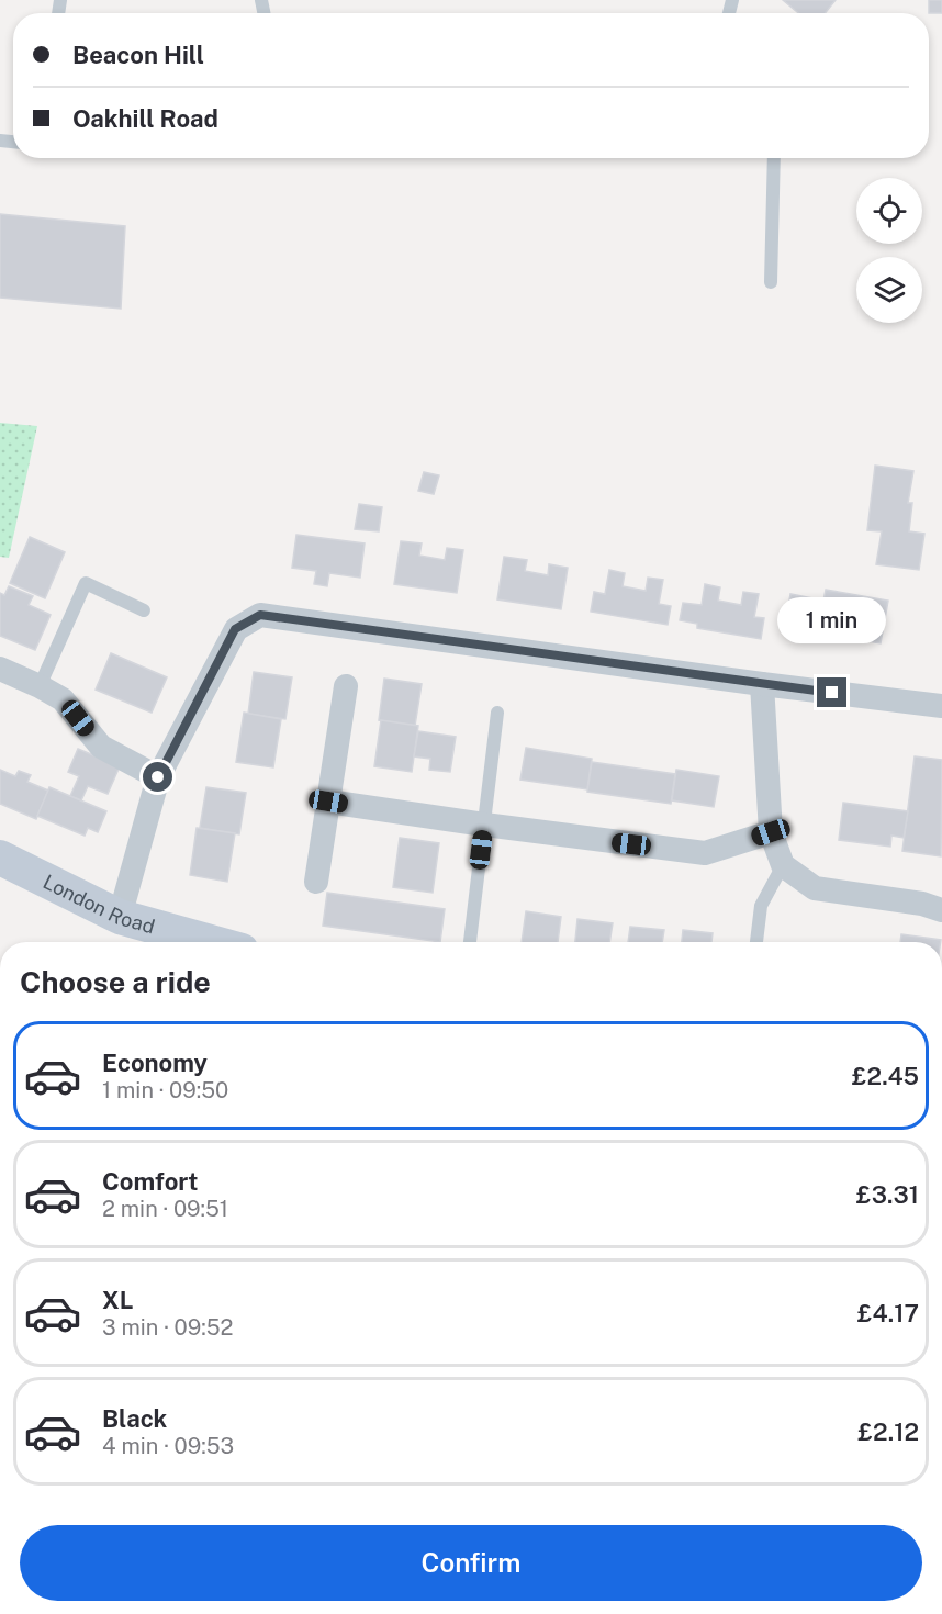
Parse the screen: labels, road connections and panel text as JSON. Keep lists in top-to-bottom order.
{
  "streets": {
    "street": ["London Road"]
  },
  "page": {
    "banner": ["Beacon Hill", "Oakhill Road"],
    "bubble": "1 min",
    "heading": "Choose a ride",
    "list": [
      {
        "name": "Economy",
        "note": "1 min · 09:50",
        "value": "£2.45"
      },
      {
        "name": "Comfort",
        "note": "2 min · 09:51",
        "value": "£3.31"
      },
      {
        "name": "XL",
        "note": "3 min · 09:52",
        "value": "£4.17"
      },
      {
        "name": "Black",
        "note": "4 min · 09:53",
        "value": "£2.12"
      }
    ],
    "buttons": "Confirm"
  }
}
